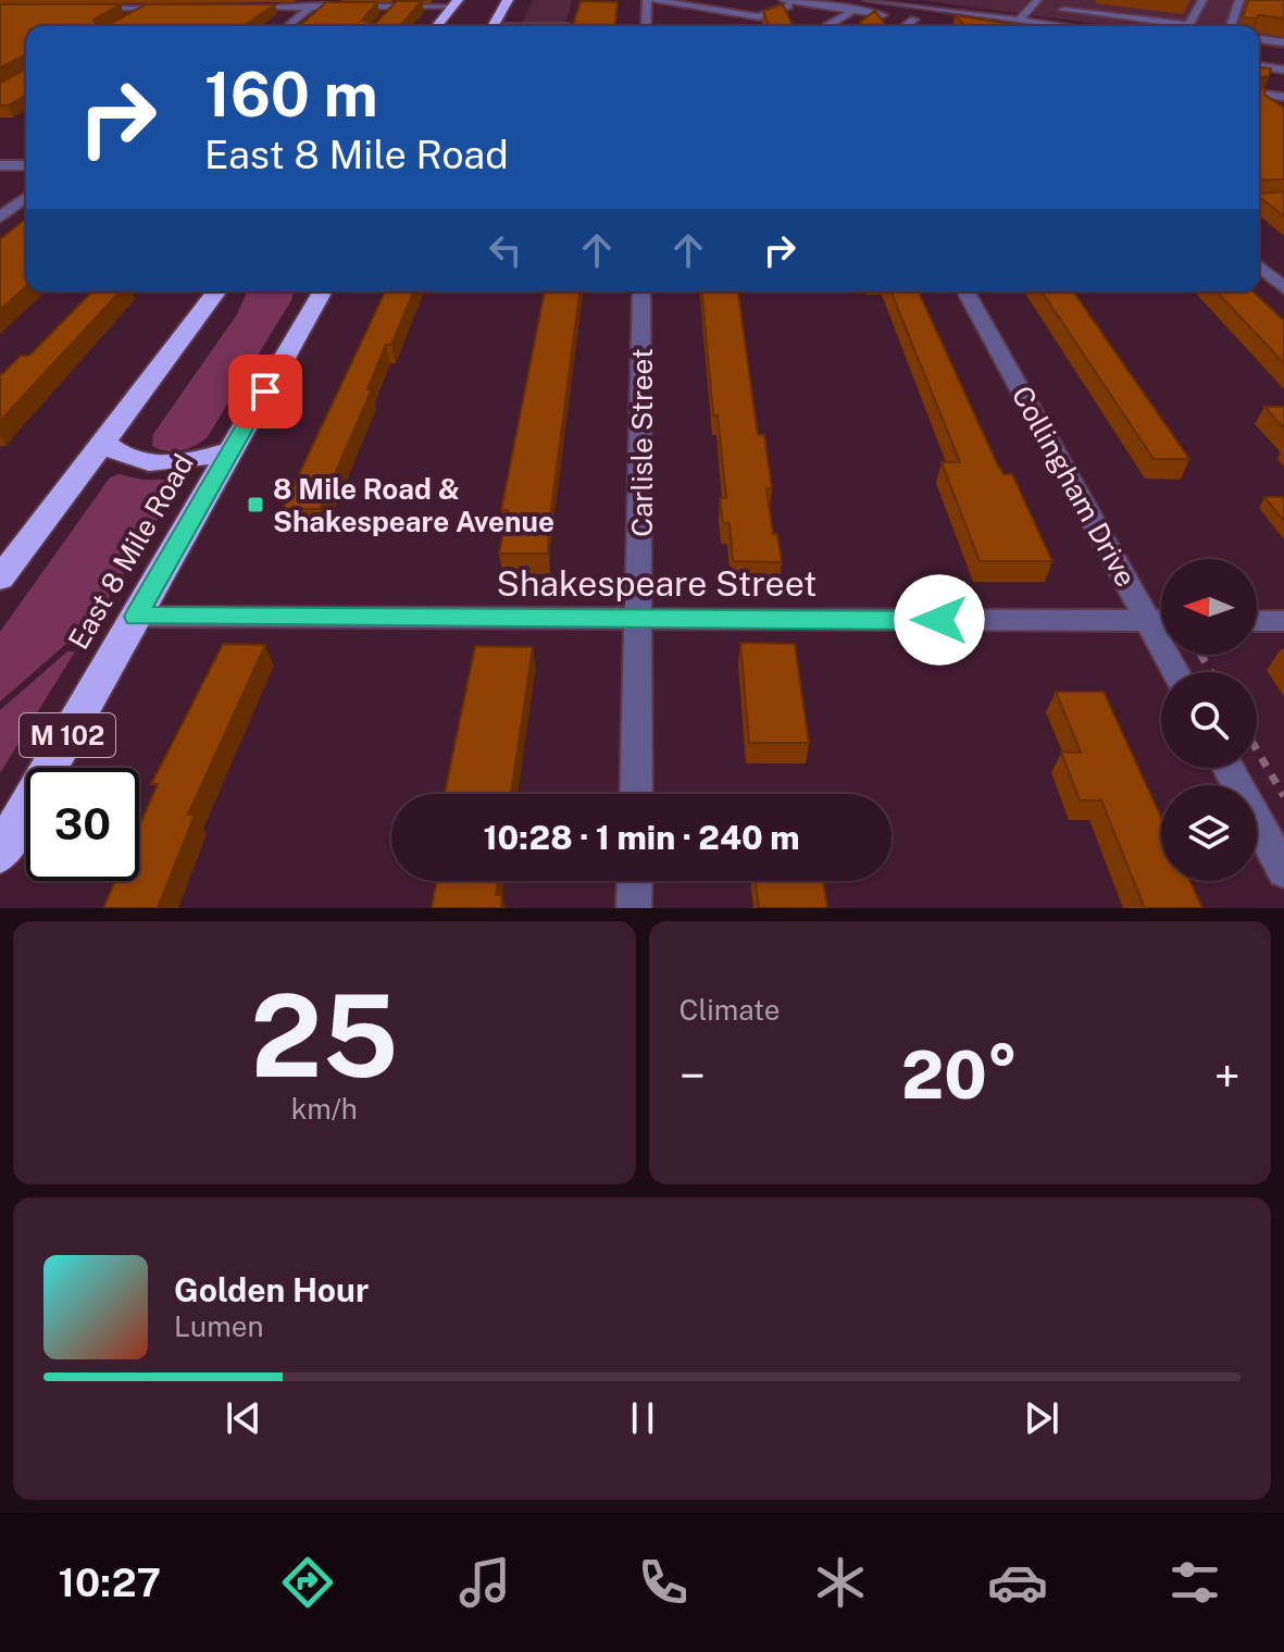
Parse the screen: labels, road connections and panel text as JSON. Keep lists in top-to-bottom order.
{
  "streets": {
    "highway": ["East 8 Mile Road", "M 102"],
    "street": ["Carlisle Street", "Collingham Drive", "Shakespeare Street"]
  },
  "crossings": [
    ["Carlisle Street", "Shakespeare Street"],
    ["Collingham Drive", "Shakespeare Street"],
    ["East 8 Mile Road", "Shakespeare Street"]
  ],
  "places": {
    "transit": ["8 Mile Road & Shakespeare Avenue"]
  },
  "north": "left",
  "page": {
    "turn": ["160 m", "East 8 Mile Road"],
    "limit": "30",
    "trip": "10:28 · 1 min · 240 m",
    "tile": [
      ["25", "km/h"],
      "Climate"
    ],
    "heat": ["−", "20°", "+"],
    "song": ["Golden Hour", "Lumen"],
    "tabs": "10:27"
  }
}
